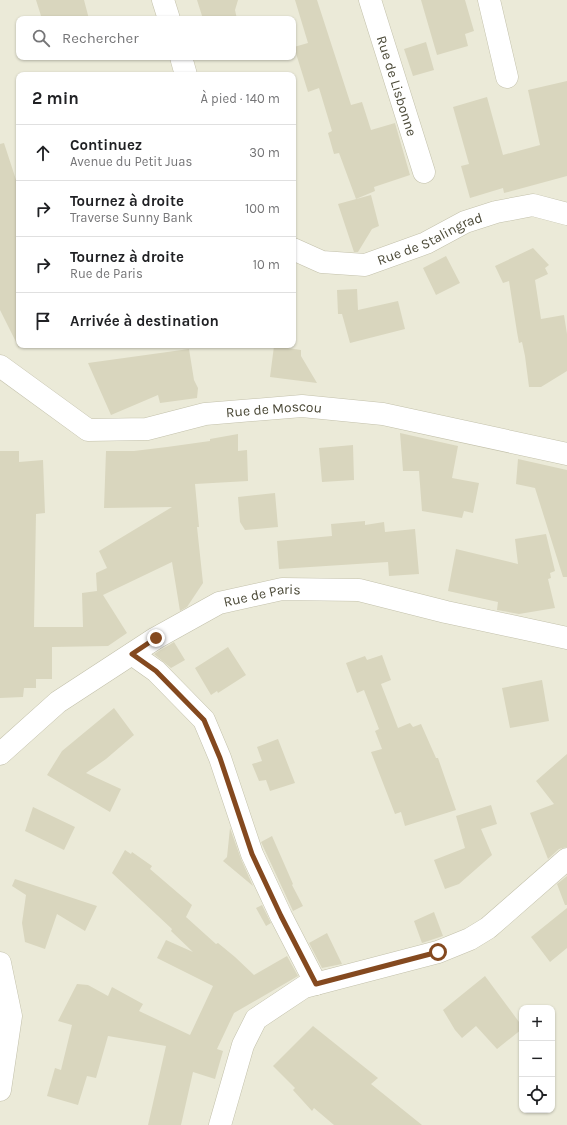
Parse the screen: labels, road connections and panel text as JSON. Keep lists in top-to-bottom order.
{
  "streets": {
    "street": [
      "Rue de Lisbonne",
      "Rue de Stalingrad",
      "Rue de Moscou",
      "Rue de Paris"
    ]
  },
  "page": {
    "search": "Rechercher",
    "heading": ["2 min", "À pied · 140 m"],
    "list": [
      ["Continuez", "Avenue du Petit Juas", "30 m"],
      ["Tournez à droite", "Traverse Sunny Bank", "100 m"],
      ["Tournez à droite", "Rue de Paris", "10 m"],
      "Arrivée à destination"
    ],
    "map_buttons": ["+", "−"]
  }
}
